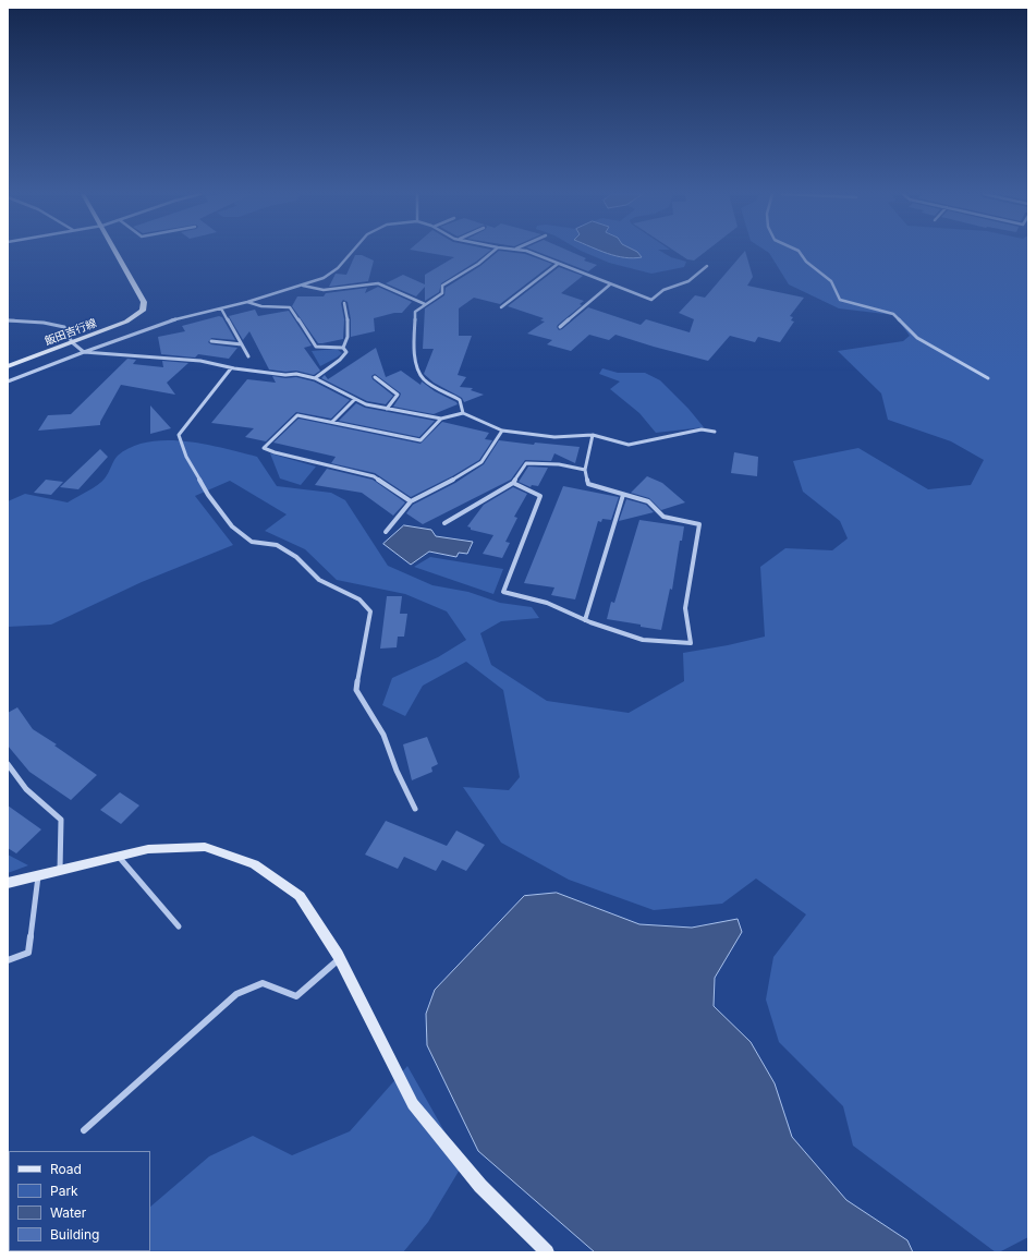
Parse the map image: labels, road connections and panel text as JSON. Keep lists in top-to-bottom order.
{
  "streets": {
    "main road": ["飯田吉行線"]
  },
  "legend": [
    "Road",
    "Park",
    "Water",
    "Building"
  ]
}
